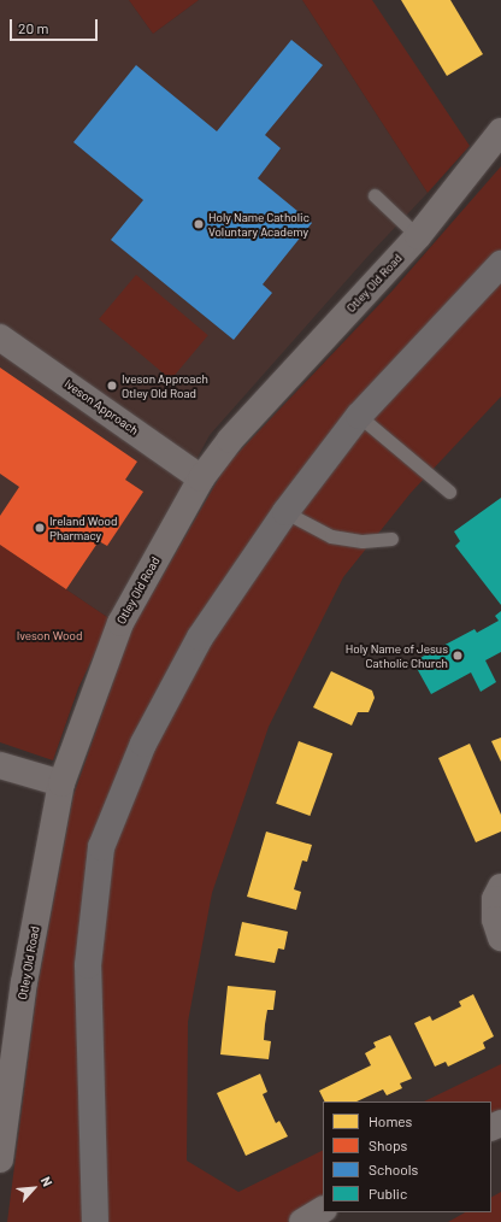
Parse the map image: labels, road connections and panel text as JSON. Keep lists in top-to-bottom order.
{
  "streets": {
    "street": ["Otley Old Road", "Iveson Approach"]
  },
  "crossings": [
    ["Otley Old Road", "Iveson Approach"]
  ],
  "parks": ["Iveson Wood"],
  "places": [
    "Holy Name Catholic Voluntary Academy",
    "Iveson Approach Otley Old Road",
    "Ireland Wood Pharmacy",
    "Holy Name of Jesus Catholic Church"
  ],
  "legend": [
    "Homes",
    "Shops",
    "Schools",
    "Public"
  ],
  "scale_bar": "20 m",
  "north": "top right"
}
